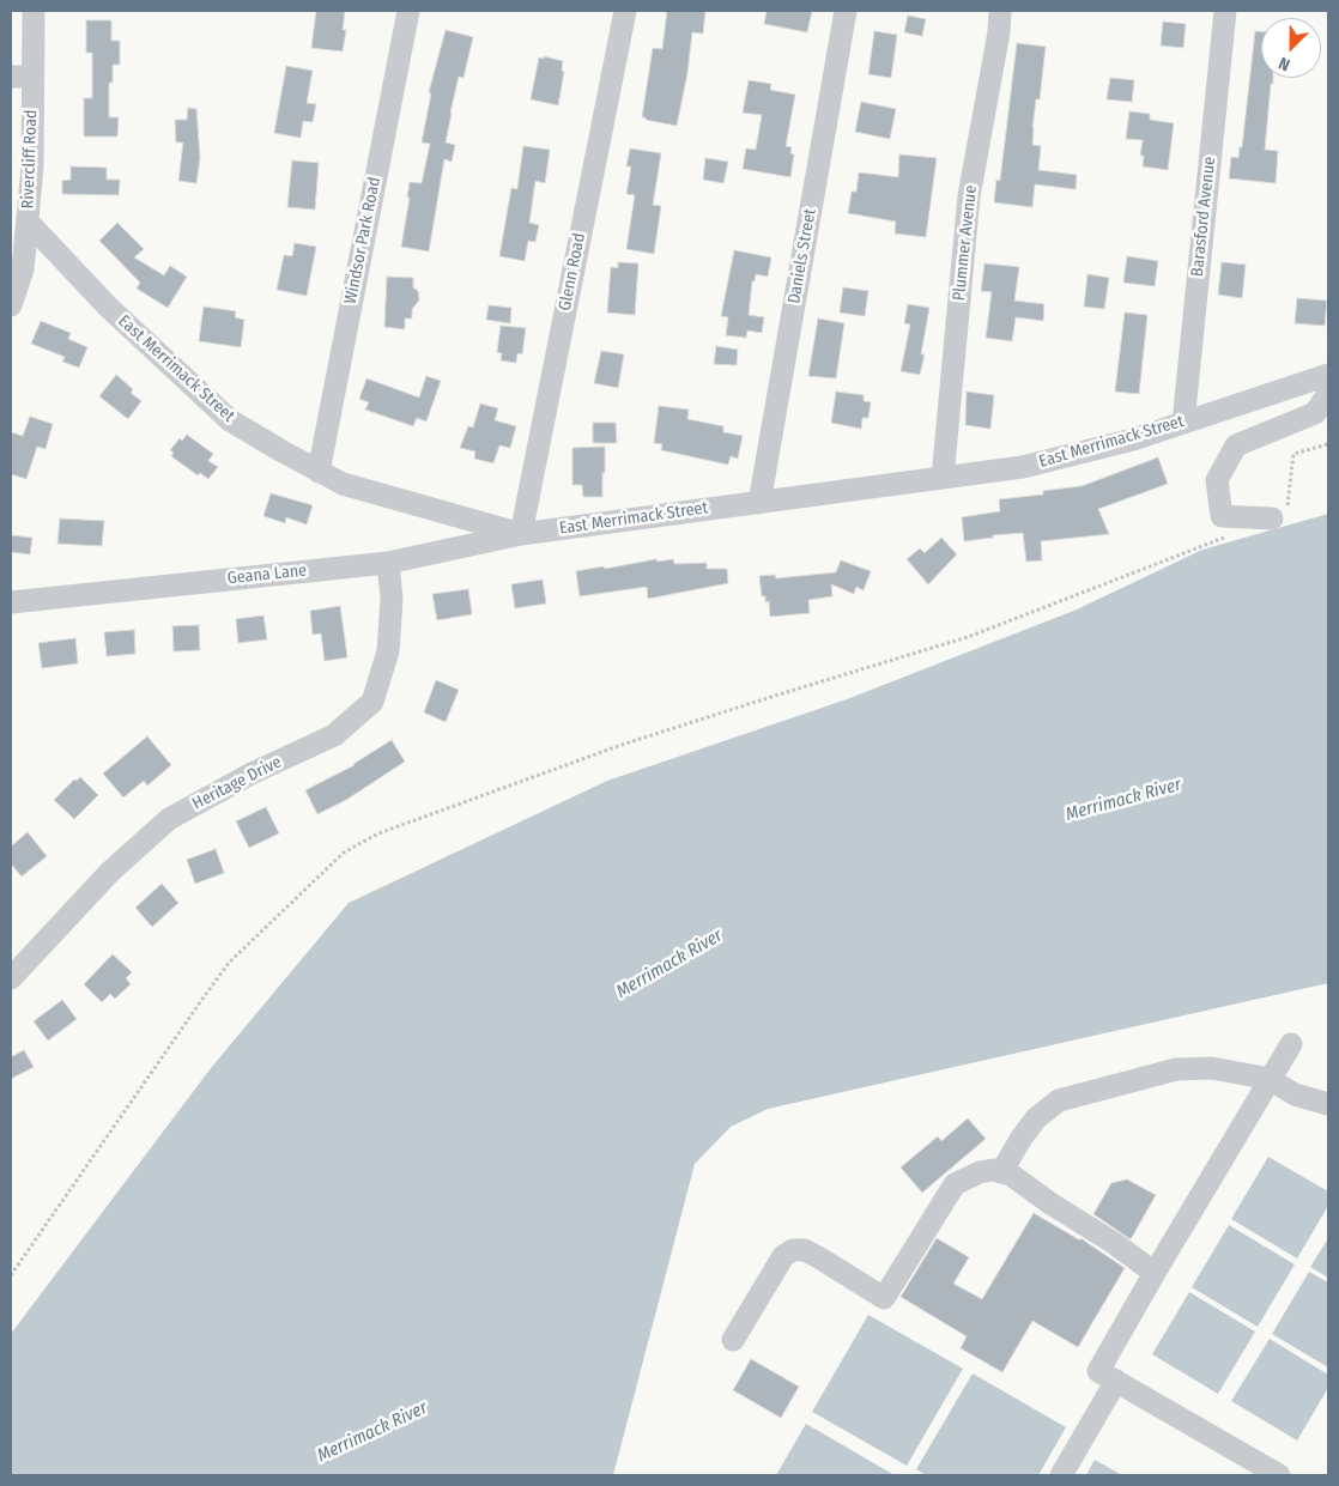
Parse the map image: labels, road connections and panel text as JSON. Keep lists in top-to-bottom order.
{
  "streets": {
    "street": [
      "Rivercliff Road",
      "Barasford Avenue",
      "Windsor Park Road",
      "Plummer Avenue",
      "Daniels Street",
      "Glenn Road",
      "East Merrimack Street",
      "Geana Lane",
      "Heritage Drive"
    ]
  },
  "crossings": [
    ["Rivercliff Road", "East Merrimack Street"],
    ["Barasford Avenue", "East Merrimack Street"],
    ["Windsor Park Road", "East Merrimack Street"],
    ["Plummer Avenue", "East Merrimack Street"],
    ["Daniels Street", "East Merrimack Street"],
    ["Glenn Road", "East Merrimack Street"],
    ["Glenn Road", "Geana Lane"],
    ["East Merrimack Street", "Geana Lane"],
    ["Geana Lane", "Heritage Drive"]
  ],
  "water": ["Merrimack River"],
  "north": "bottom left"
}
